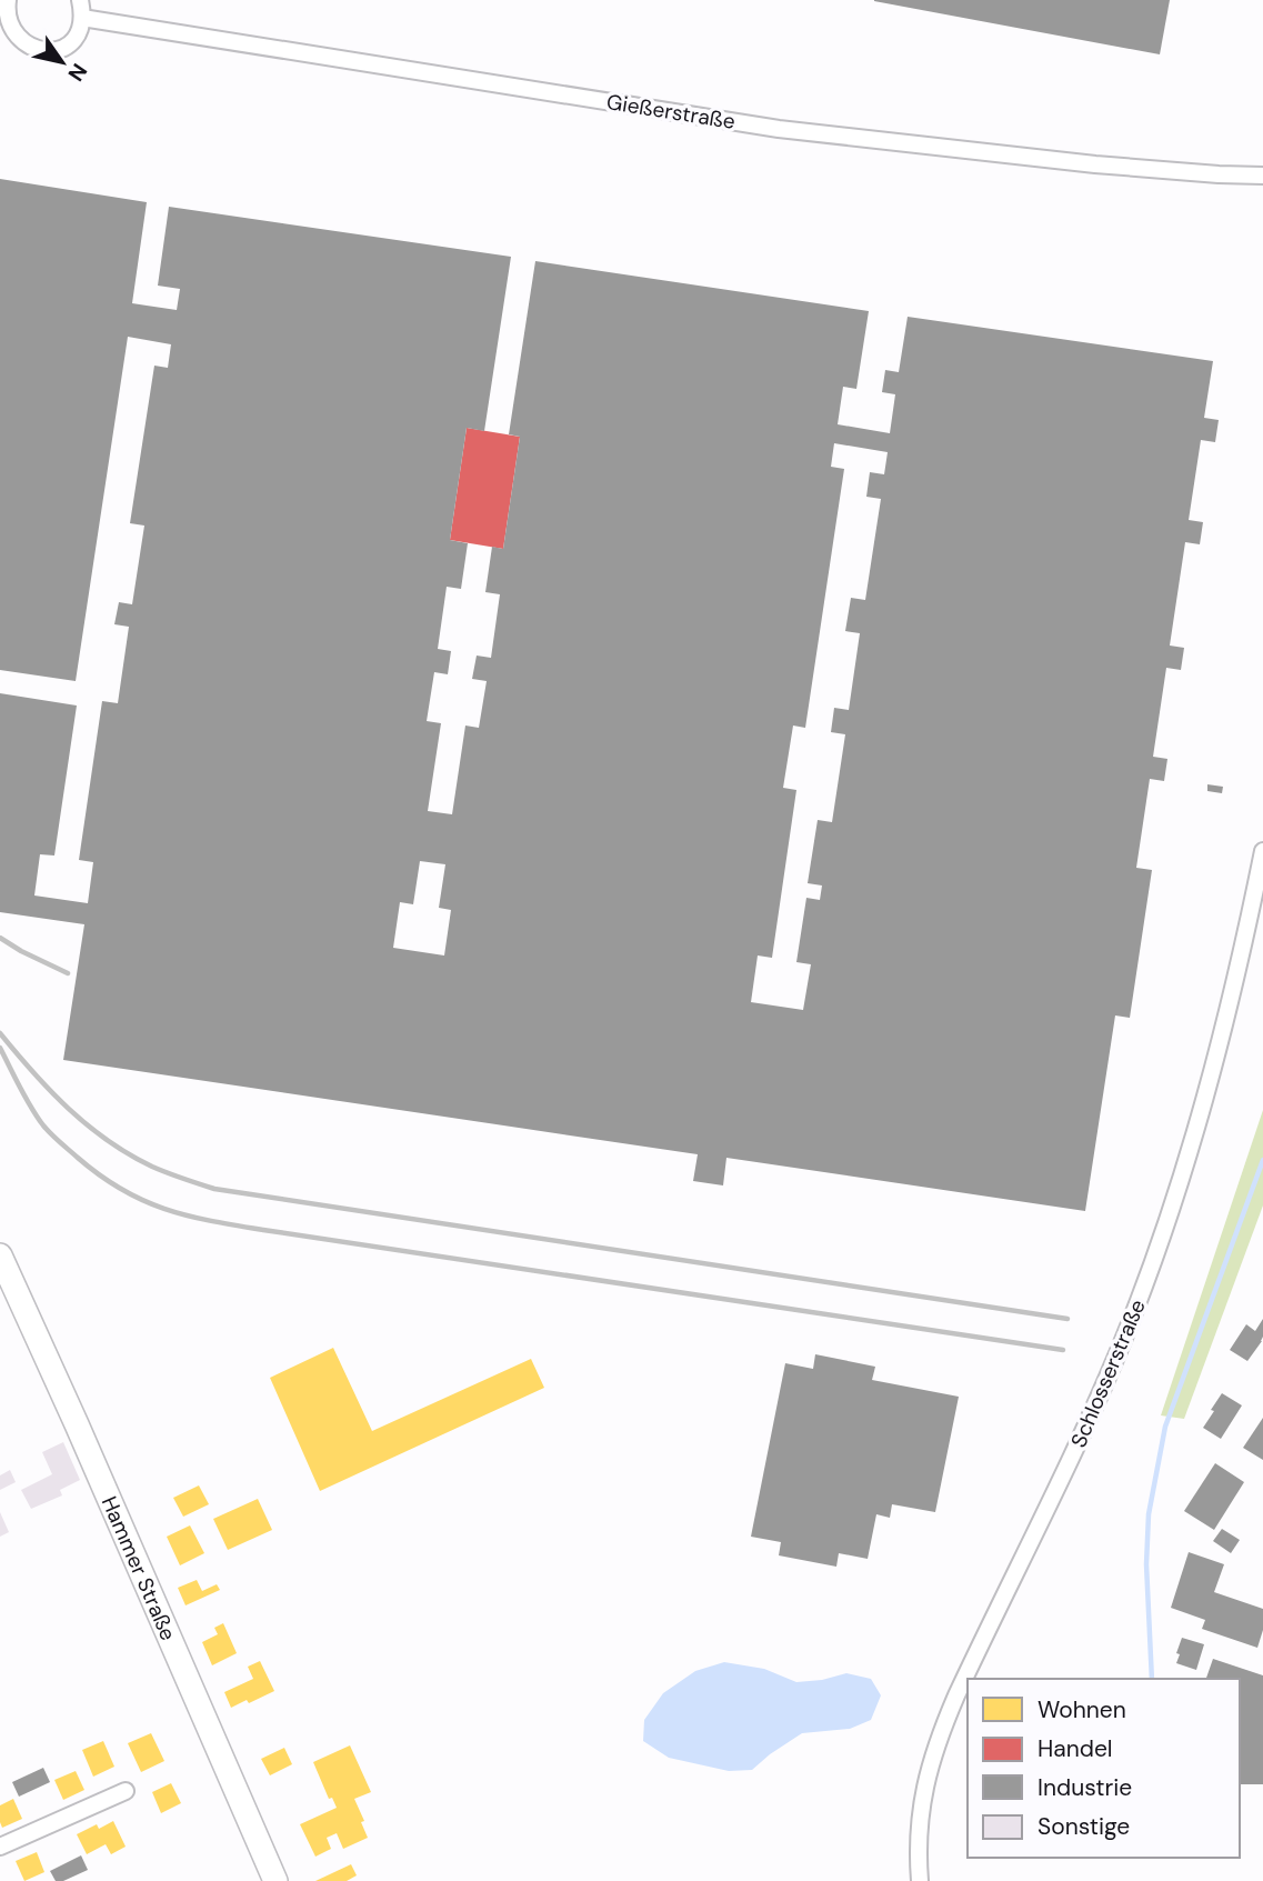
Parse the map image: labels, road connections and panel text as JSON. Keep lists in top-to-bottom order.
{
  "streets": {
    "main road": ["Hammer Straße"],
    "street": ["Gießerstraße", "Schlosserstraße"]
  },
  "legend": [
    "Wohnen",
    "Handel",
    "Industrie",
    "Sonstige"
  ],
  "north": "bottom right"
}
